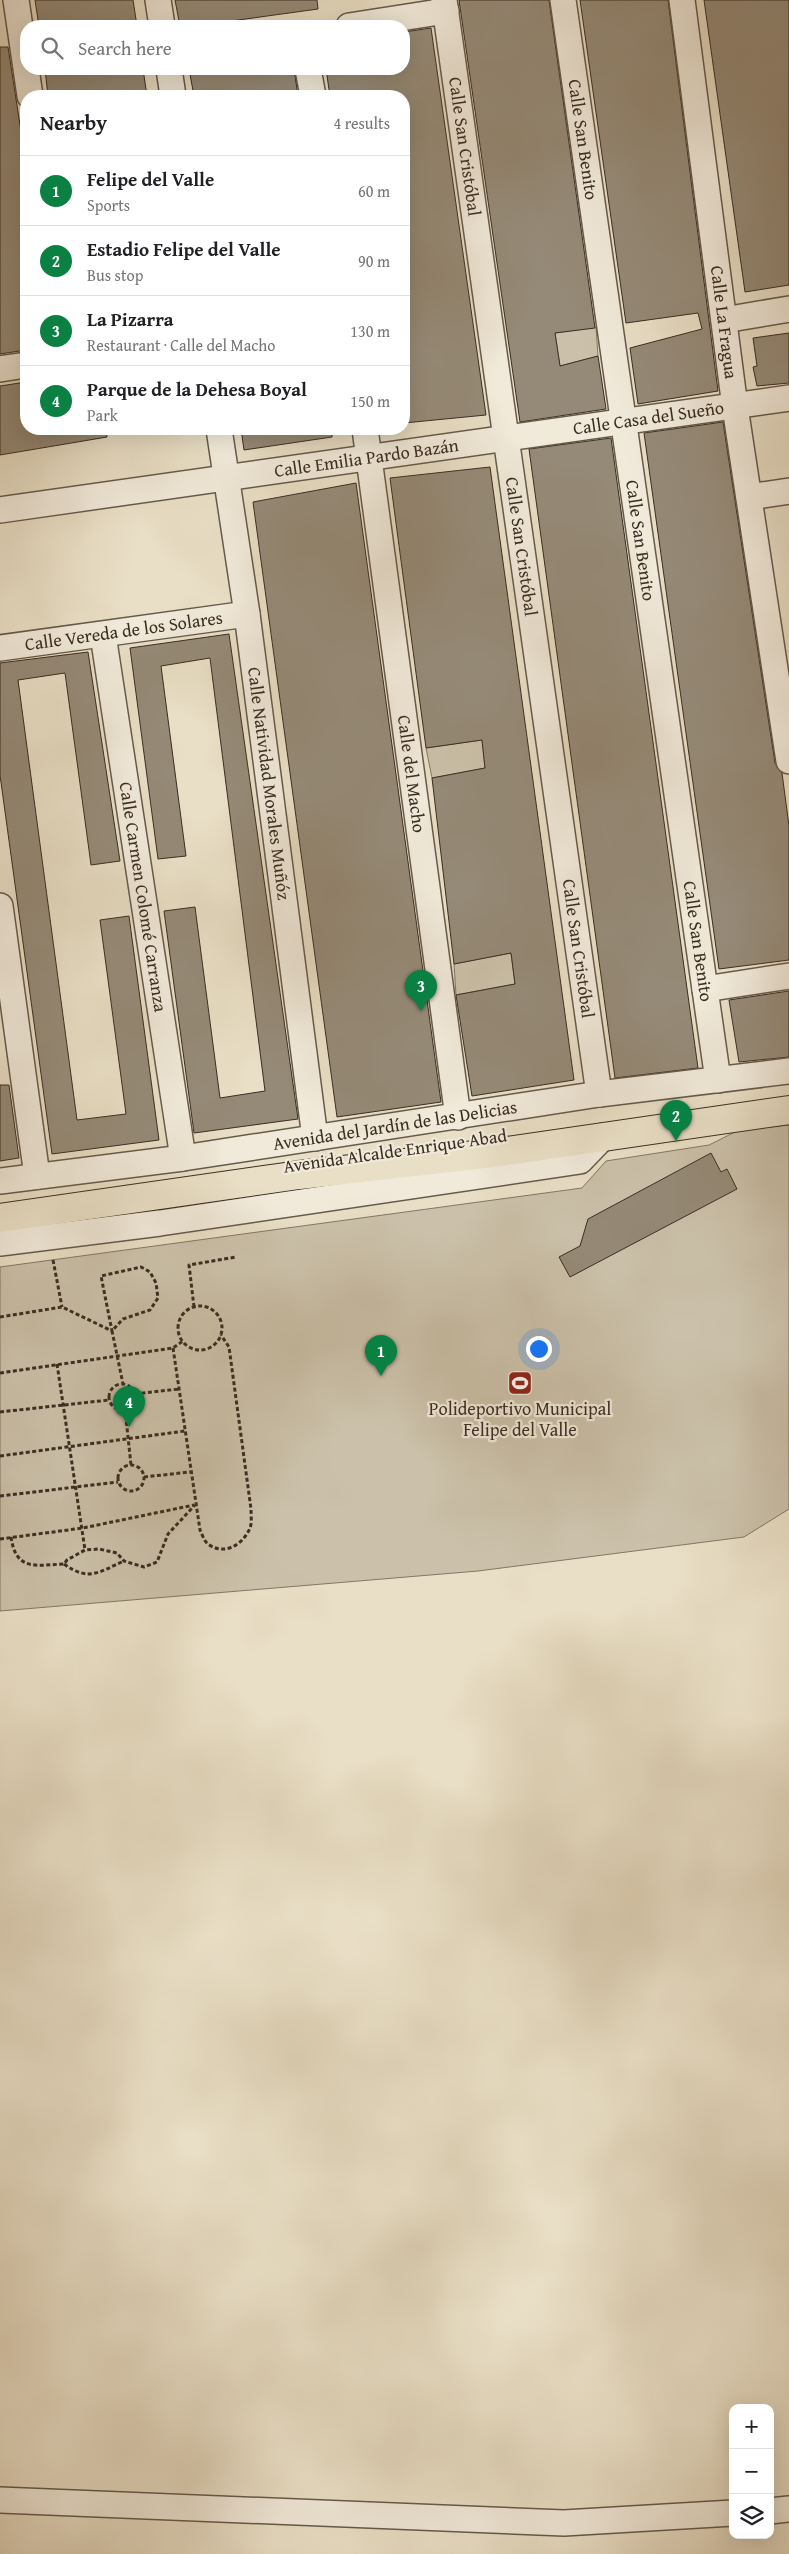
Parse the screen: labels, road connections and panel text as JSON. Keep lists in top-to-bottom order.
{
  "streets": {
    "main road": ["Avenida Alcalde Enrique Abad"],
    "street": [
      "Calle San Benito",
      "Calle San Cristóbal",
      "Calle La Fragua",
      "Calle Casa del Sueño",
      "Calle Emilia Pardo Bazán",
      "Calle Vereda de los Solares",
      "Calle del Macho",
      "Calle Natividad Morales Muñóz",
      "Calle Carmen Colomé Carranza",
      "Avenida del Jardín de las Delicias"
    ]
  },
  "crossings": [
    ["Calle San Benito", "Calle Casa del Sueño"],
    ["Calle San Benito", "Avenida del Jardín de las Delicias"],
    ["Calle San Cristóbal", "Calle Casa del Sueño"],
    ["Calle San Cristóbal", "Calle Emilia Pardo Bazán"],
    ["Calle San Cristóbal", "Avenida del Jardín de las Delicias"],
    ["Calle La Fragua", "Calle Casa del Sueño"],
    ["Calle Casa del Sueño", "Calle Emilia Pardo Bazán"],
    ["Calle Emilia Pardo Bazán", "Calle del Macho"],
    ["Calle Emilia Pardo Bazán", "Calle Natividad Morales Muñóz"],
    ["Calle Vereda de los Solares", "Calle Natividad Morales Muñóz"],
    ["Calle Vereda de los Solares", "Calle Carmen Colomé Carranza"],
    ["Calle del Macho", "Avenida del Jardín de las Delicias"],
    ["Calle Natividad Morales Muñóz", "Avenida del Jardín de las Delicias"],
    ["Calle Carmen Colomé Carranza", "Avenida del Jardín de las Delicias"]
  ],
  "places": {
    "sports": ["Polideportivo Municipal Felipe del Valle"]
  },
  "page": {
    "search": "Search here",
    "heading": ["Nearby", "4 results"],
    "list": [
      {
        "mark": "1",
        "name": "Felipe del Valle",
        "note": "Sports",
        "value": "60 m"
      },
      {
        "mark": "2",
        "name": "Estadio Felipe del Valle",
        "note": "Bus stop",
        "value": "90 m"
      },
      {
        "mark": "3",
        "name": "La Pizarra",
        "note": "Restaurant · Calle del Macho",
        "value": "130 m"
      },
      {
        "mark": "4",
        "name": "Parque de la Dehesa Boyal",
        "note": "Park",
        "value": "150 m"
      }
    ],
    "pins": [
      "3",
      "2",
      "1",
      "4"
    ],
    "map_buttons": ["+", "−"]
  }
}
